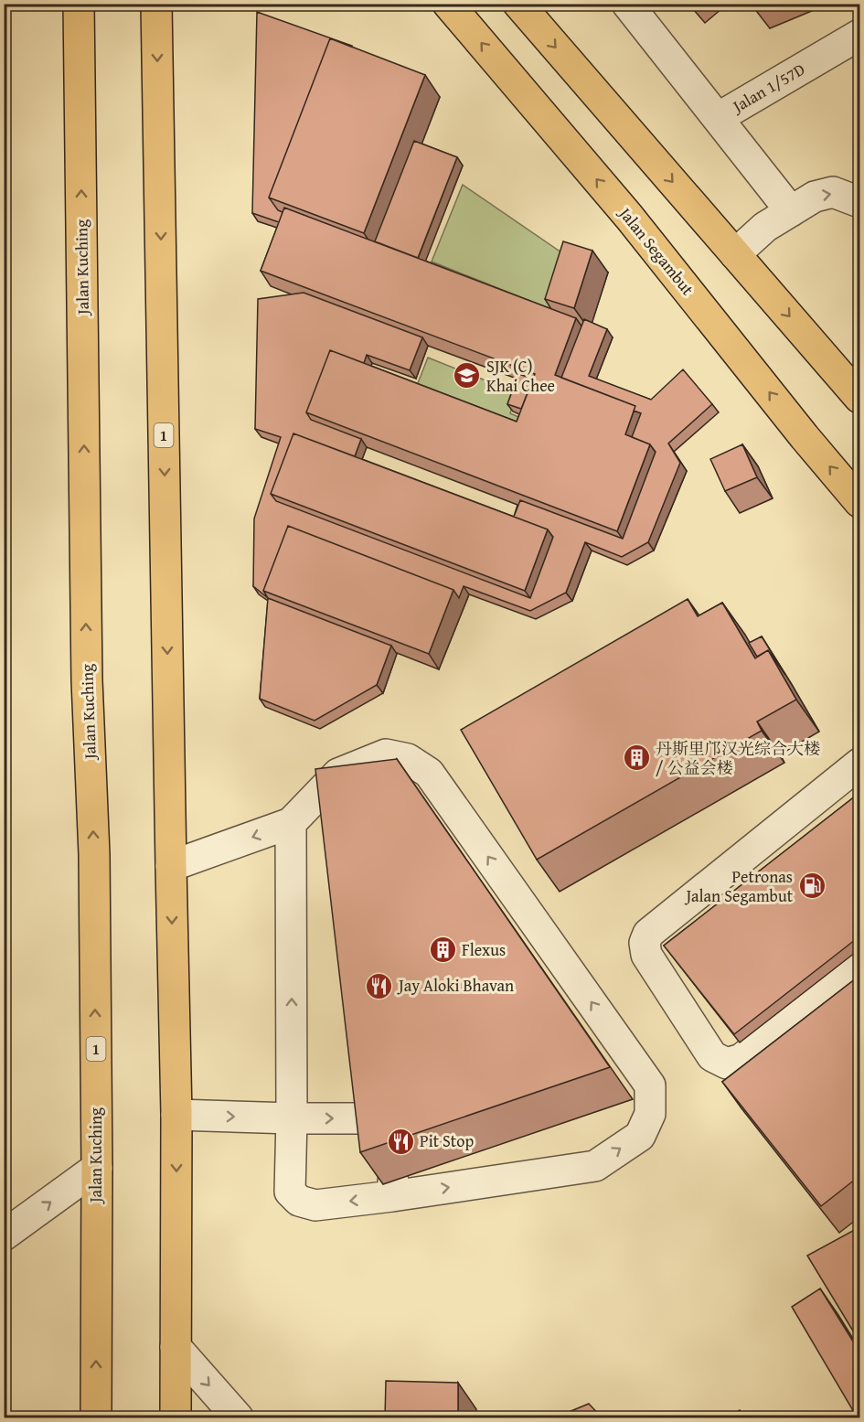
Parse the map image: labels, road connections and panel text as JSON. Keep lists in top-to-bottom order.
{
  "streets": {
    "main road": ["Jalan Segambut", "Jalan Kuching", "1"],
    "street": ["Jalan 1/57D"]
  },
  "places": {
    "school or university": ["SJK (C) Khai Chee"],
    "building": ["丹斯里邝汉光综合大楼 / 公益会楼", "Flexus"],
    "fuel station": ["Petronas Jalan Segambut"],
    "restaurant": ["Jay Aloki Bhavan", "Pit Stop"]
  }
}
